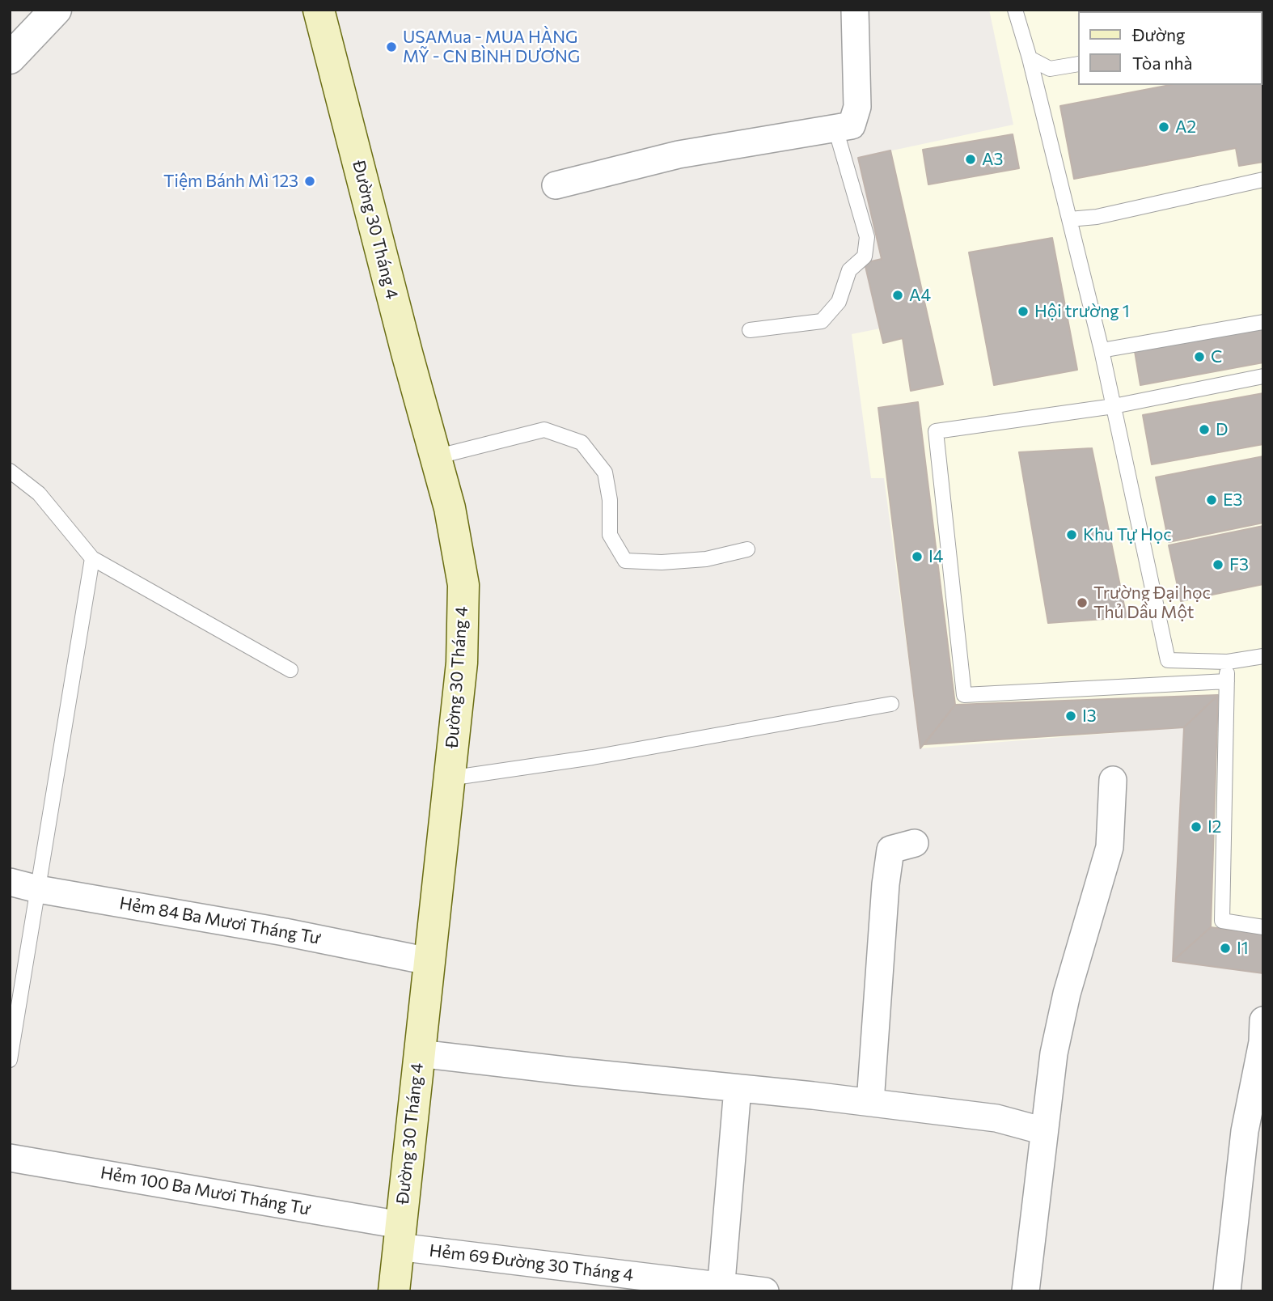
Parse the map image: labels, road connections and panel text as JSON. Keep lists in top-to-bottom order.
{
  "streets": {
    "main road": ["Đường 30 Tháng 4"],
    "street": ["Hẻm 84 Ba Mươi Tháng Tư", "Hẻm 100 Ba Mươi Tháng Tư", "Hẻm 69 Đường 30 Tháng 4"]
  },
  "crossings": [
    ["Đường 30 Tháng 4", "Hẻm 84 Ba Mươi Tháng Tư"],
    ["Đường 30 Tháng 4", "Hẻm 100 Ba Mươi Tháng Tư"],
    ["Đường 30 Tháng 4", "Hẻm 69 Đường 30 Tháng 4"],
    ["Hẻm 100 Ba Mươi Tháng Tư", "Hẻm 69 Đường 30 Tháng 4"]
  ],
  "places": [
    "USAMua - MUA HÀNG MỸ - CN BÌNH DƯƠNG",
    "A2",
    "A3",
    "Tiệm Bánh Mì 123",
    "A4",
    "Hội trường 1",
    "C",
    "D",
    "E3",
    "Khu Tự Học",
    "I4",
    "F3",
    "Trường Đại học Thủ Dầu Một",
    "I3",
    "I2",
    "I1"
  ],
  "legend": ["Đường", "Tòa nhà"]
}
